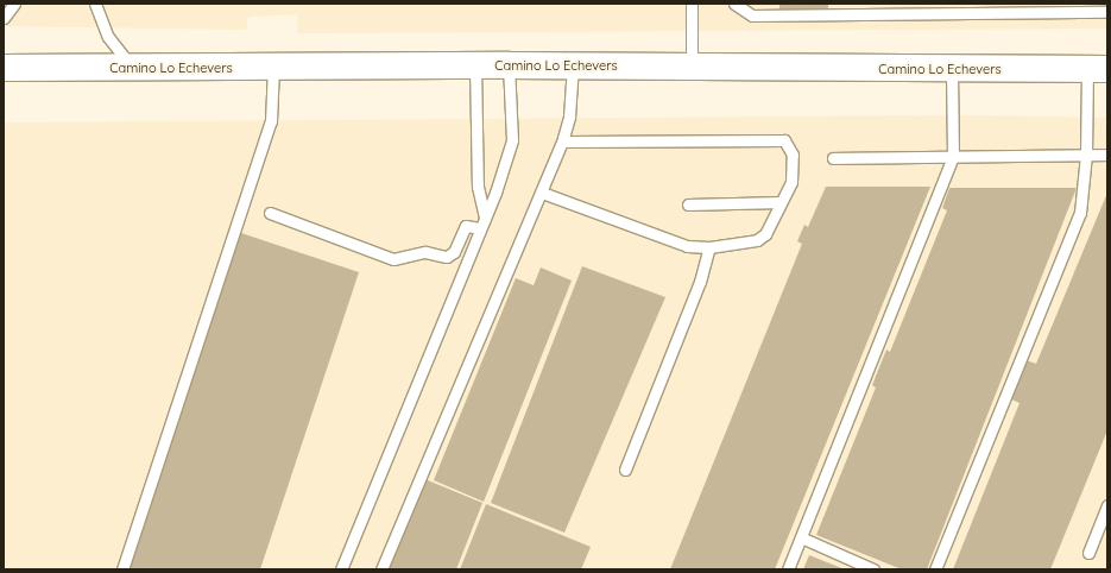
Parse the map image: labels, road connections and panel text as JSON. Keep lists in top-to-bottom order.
{
  "streets": {
    "main road": ["Camino Lo Echevers"]
  }
}
